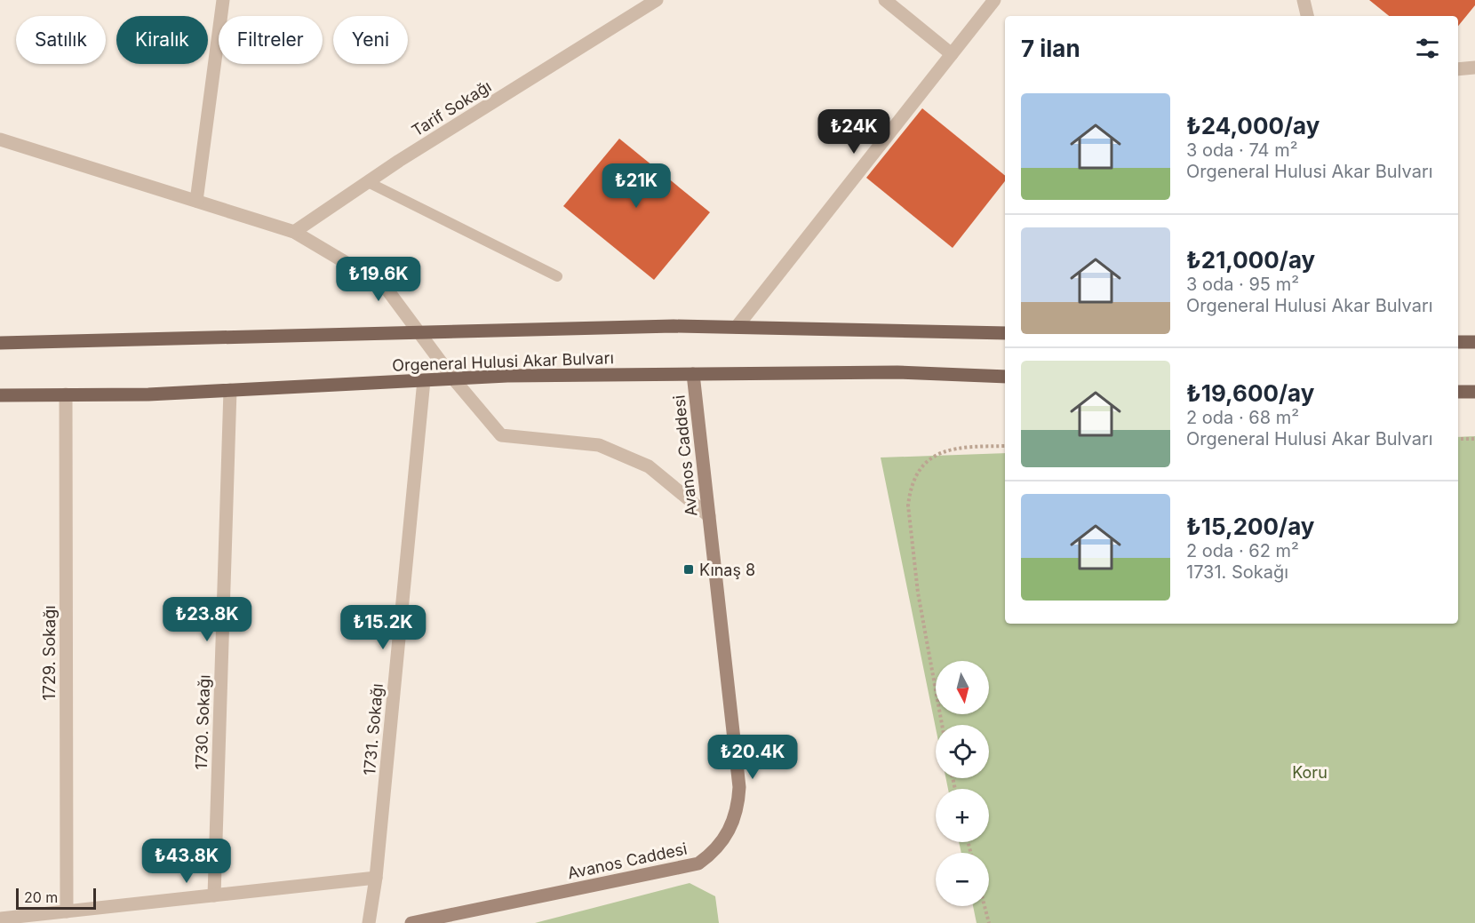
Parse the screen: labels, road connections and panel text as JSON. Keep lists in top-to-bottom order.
{
  "streets": {
    "main road": ["Orgeneral Hulusi Akar Bulvarı"],
    "street": [
      "Tarif Sokağı",
      "Avanos Caddesi",
      "1729. Sokağı",
      "1730. Sokağı",
      "1731. Sokağı"
    ]
  },
  "crossings": [
    ["Orgeneral Hulusi Akar Bulvarı", "Avanos Caddesi"],
    ["Orgeneral Hulusi Akar Bulvarı", "1729. Sokağı"],
    ["Orgeneral Hulusi Akar Bulvarı", "1730. Sokağı"],
    ["Orgeneral Hulusi Akar Bulvarı", "1731. Sokağı"]
  ],
  "parks": ["Koru"],
  "places": {
    "transit": ["Kınaş 8"]
  },
  "scale_bar": "20 m",
  "north": "bottom",
  "page": {
    "chip": [
      "Satılık",
      "Kiralık",
      "Filtreler",
      "Yeni"
    ],
    "heading": "7 ilan",
    "list": [
      {
        "name": "₺24,000/ay",
        "note": "3 oda · 74 m² · Orgeneral Hulusi Akar Bulvarı"
      },
      {
        "name": "₺21,000/ay",
        "note": "3 oda · 95 m² · Orgeneral Hulusi Akar Bulvarı"
      },
      {
        "name": "₺19,600/ay",
        "note": "2 oda · 68 m² · Orgeneral Hulusi Akar Bulvarı"
      },
      {
        "name": "₺15,200/ay",
        "note": "2 oda · 62 m² · 1731. Sokağı"
      }
    ],
    "price": [
      "₺24K",
      "₺21K",
      "₺19.6K",
      "₺23.8K",
      "₺15.2K",
      "₺20.4K",
      "₺43.8K"
    ],
    "map_buttons": ["+", "−"],
    "scale": "20 m"
  }
}
